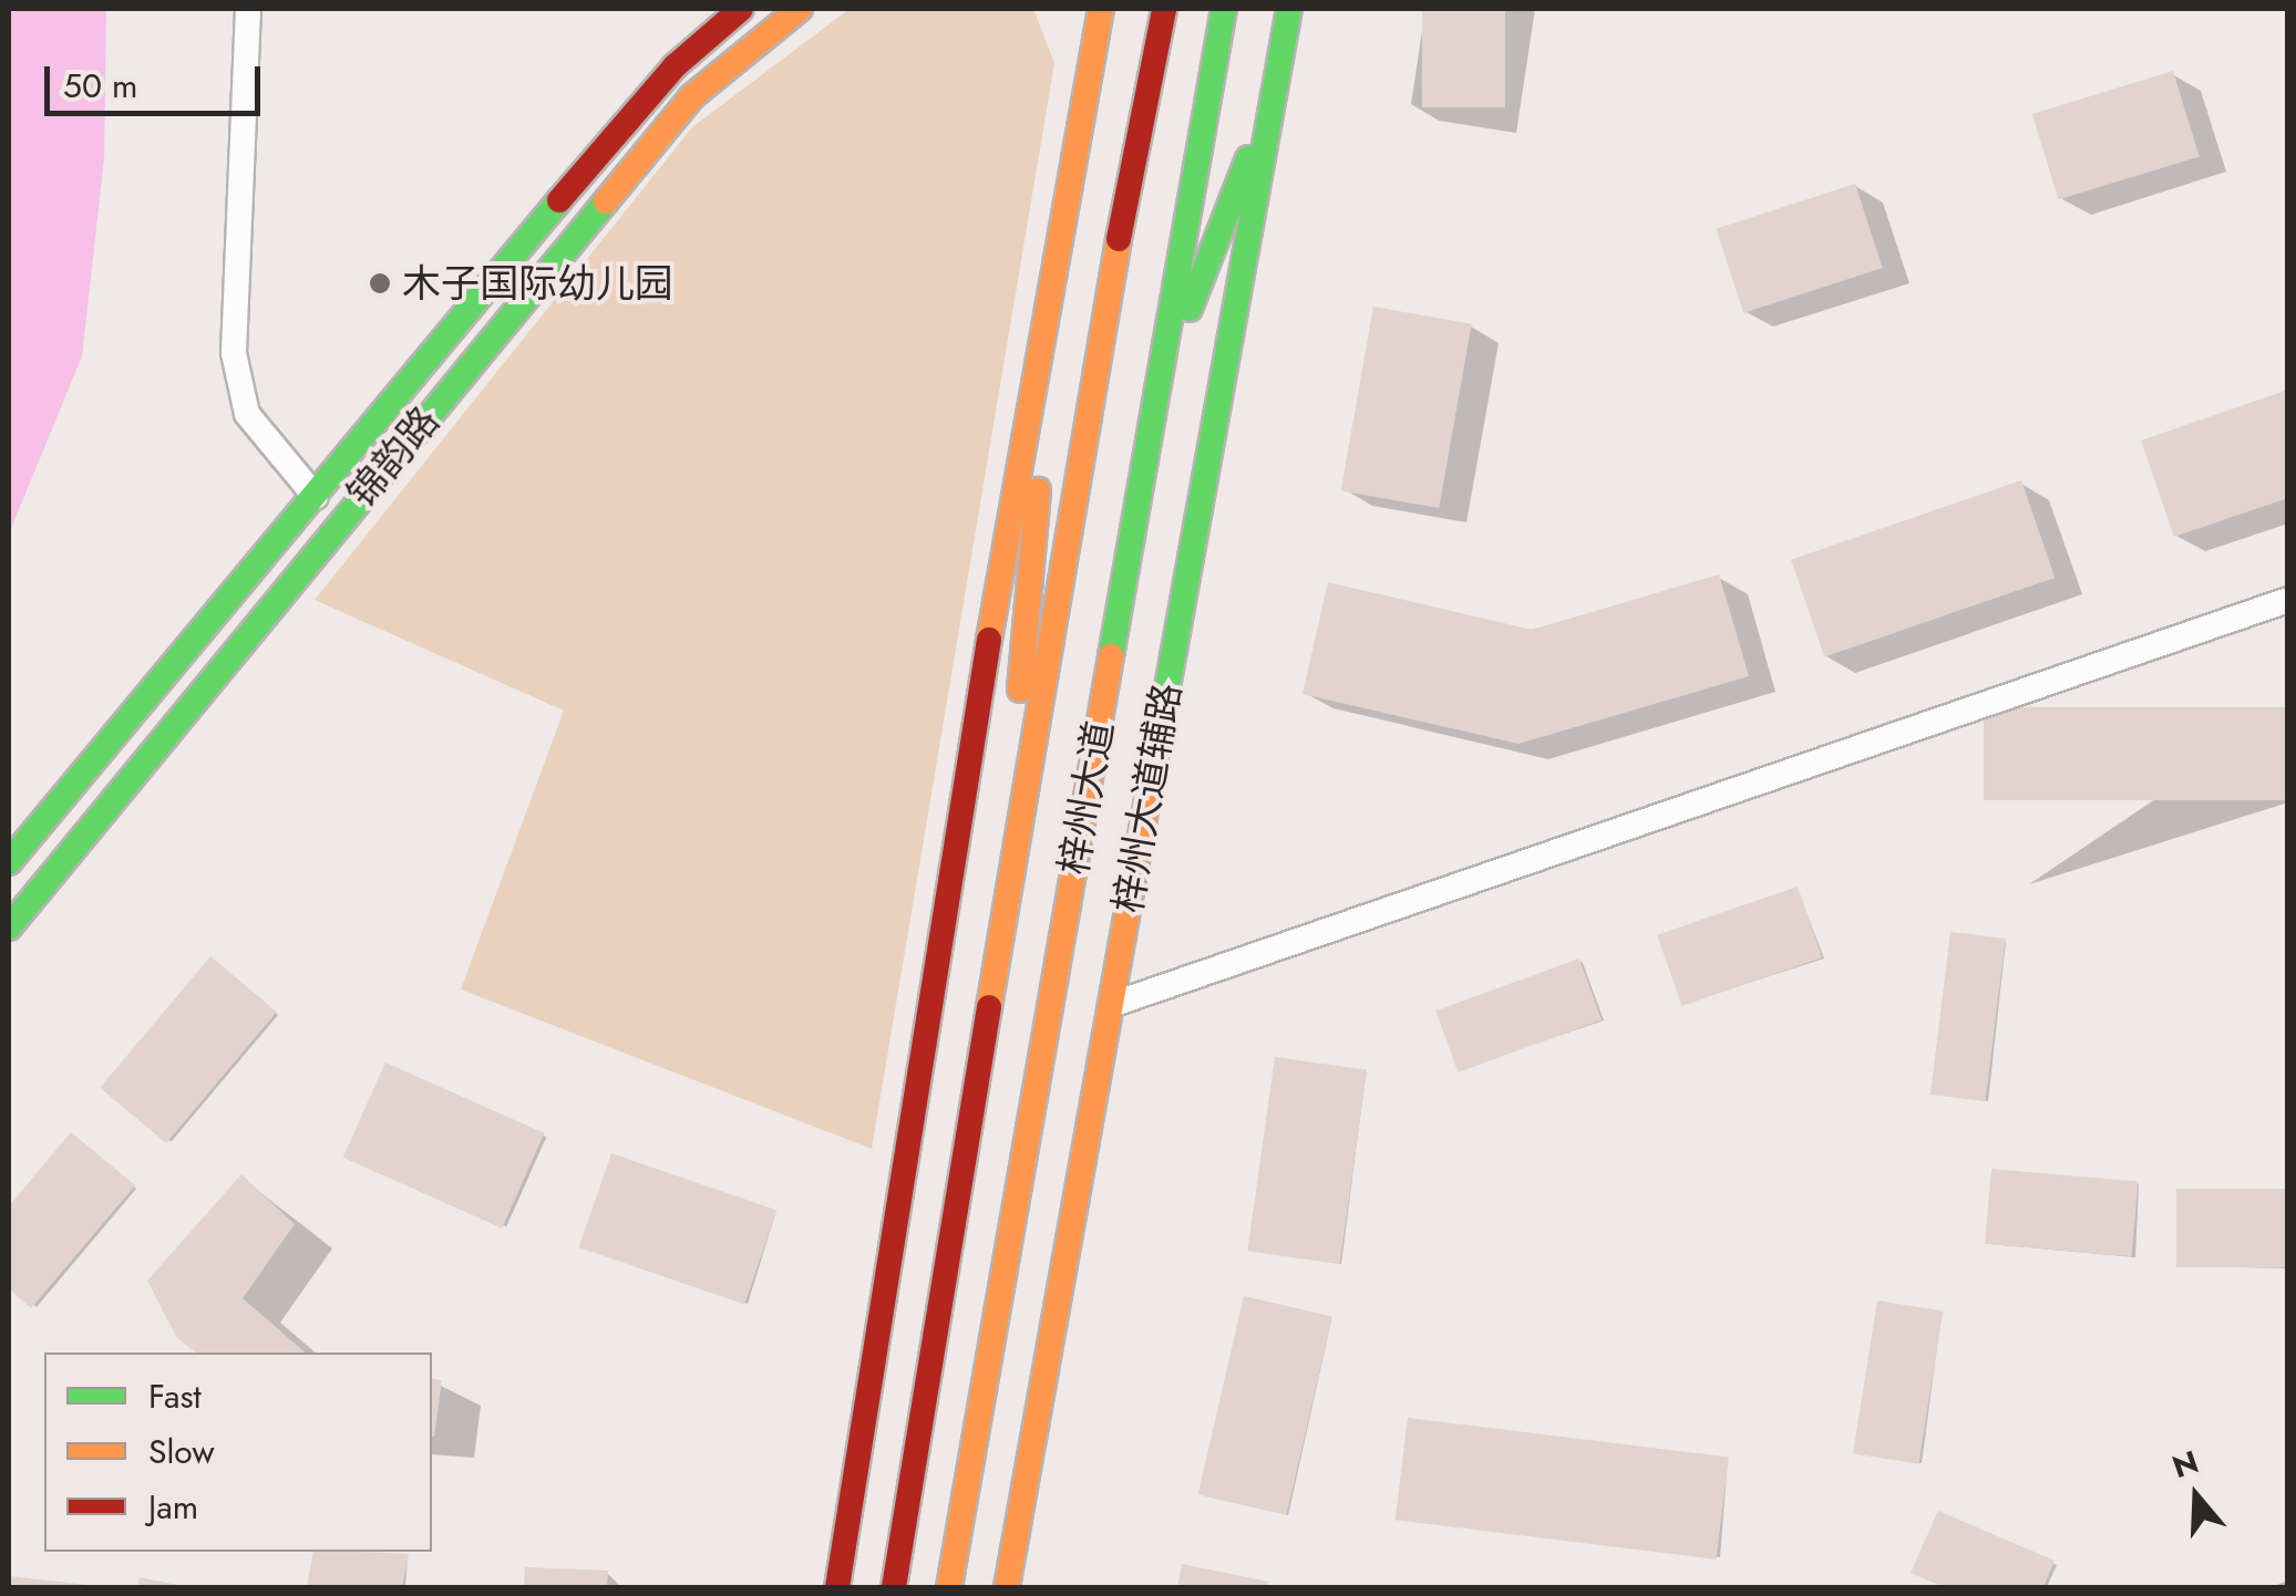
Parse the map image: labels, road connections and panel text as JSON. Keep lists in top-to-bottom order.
{
  "streets": {
    "main road": ["锦韵路", "梓州大道", "梓州大道辅路"]
  },
  "places": ["木子国际幼儿园"],
  "legend": ["Fast", "Slow", "Jam"],
  "scale_bar": "50 m",
  "north": "top"
}
